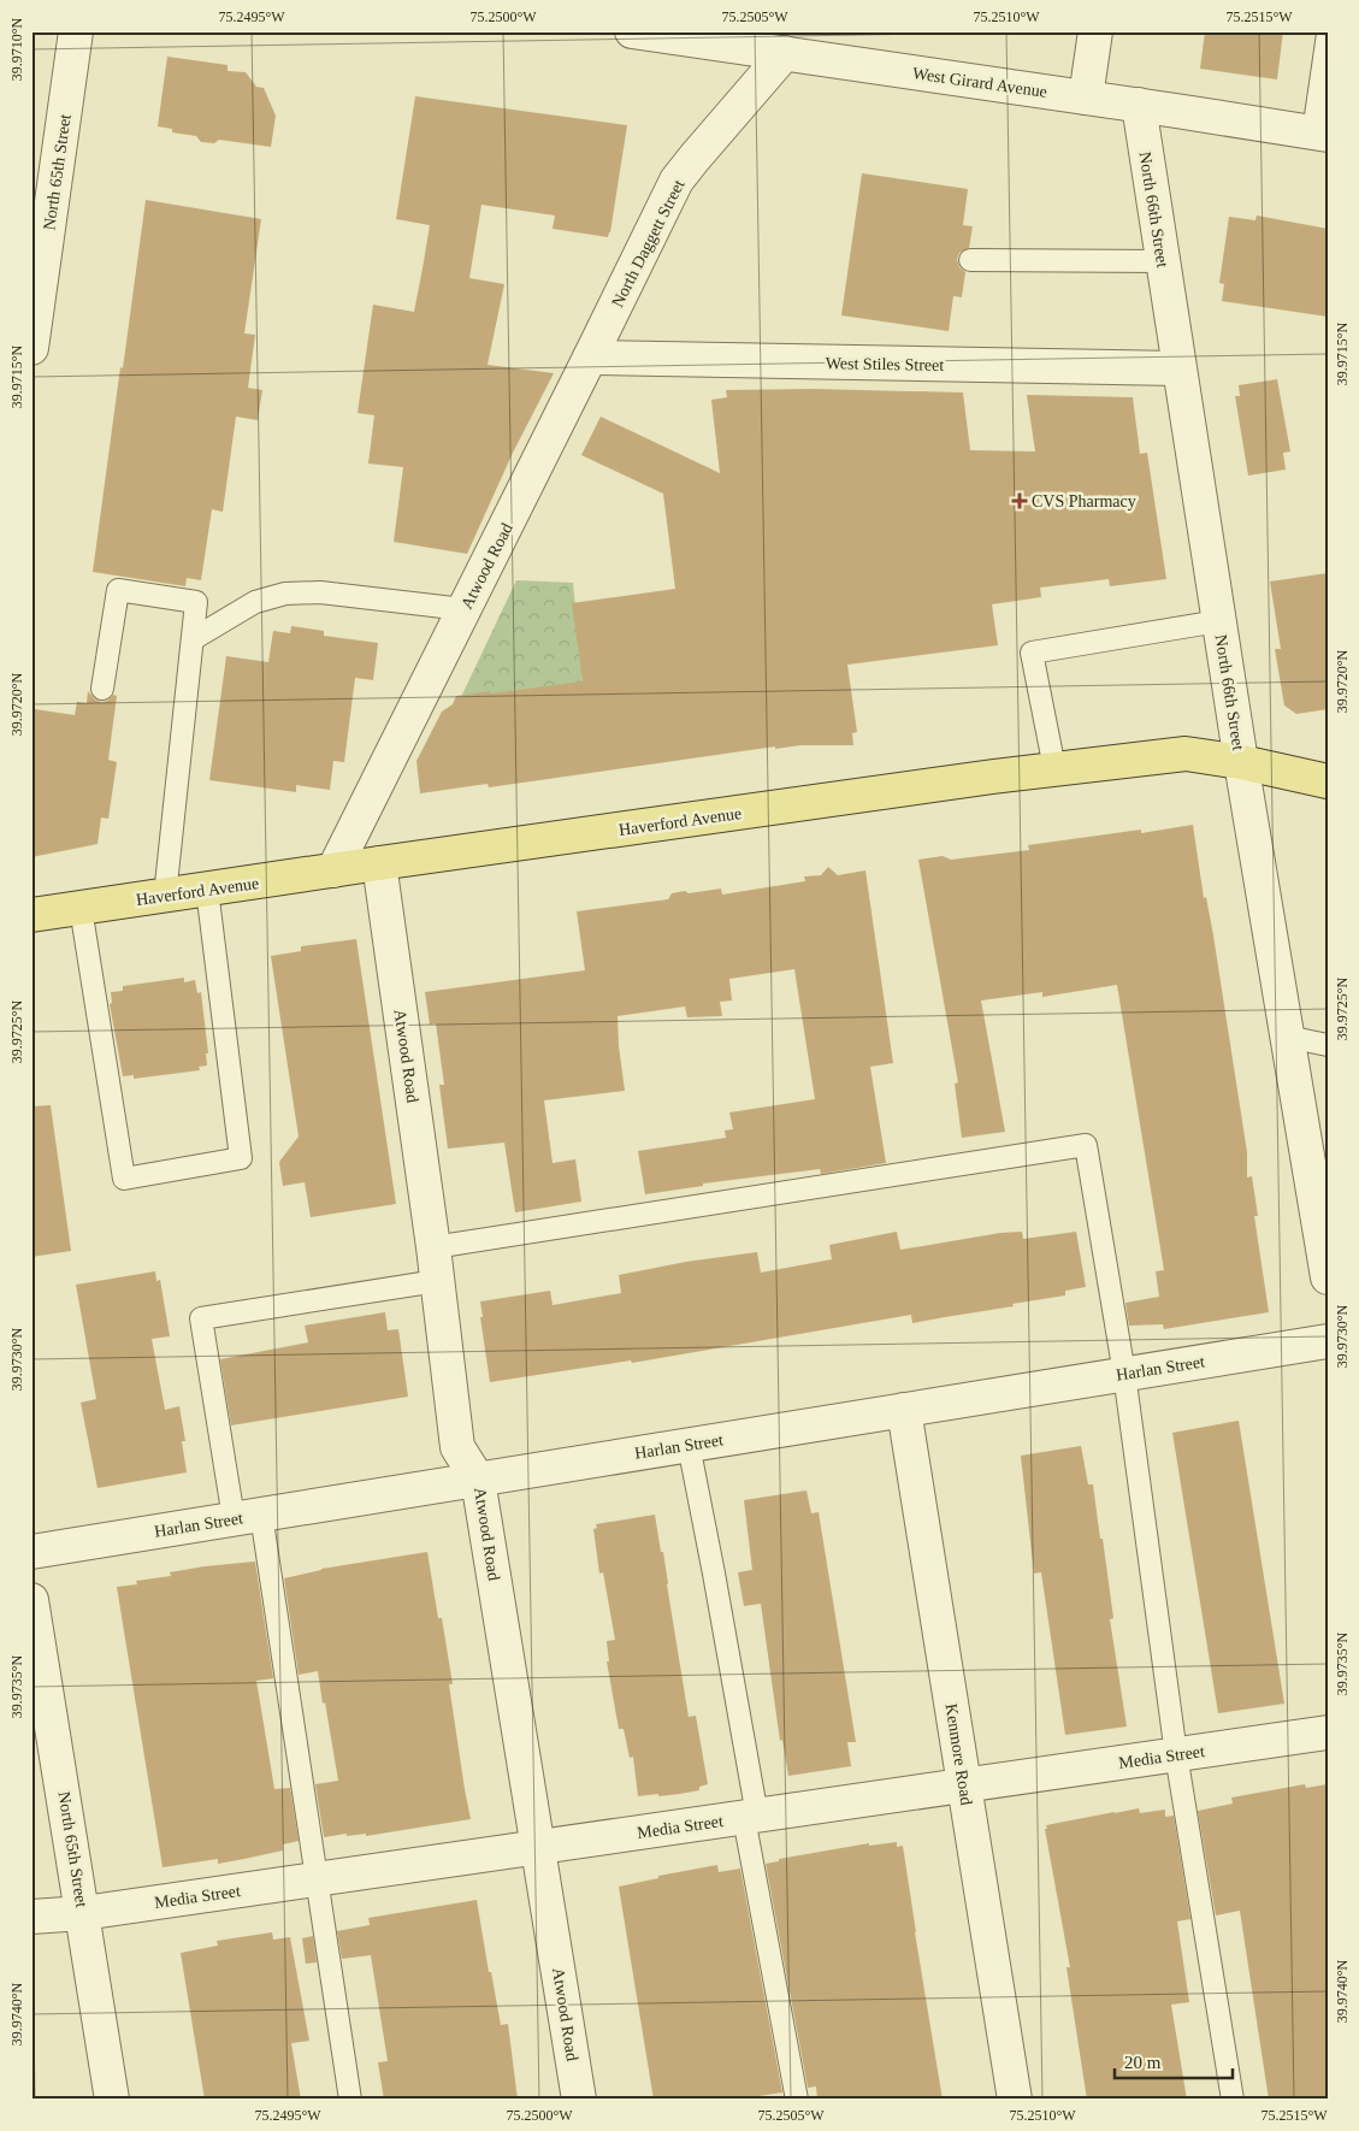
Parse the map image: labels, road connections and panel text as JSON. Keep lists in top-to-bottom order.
{
  "streets": {
    "main road": ["Haverford Avenue"],
    "street": [
      "West Girard Avenue",
      "North 65th Street",
      "North 66th Street",
      "North Daggett Street",
      "West Stiles Street",
      "Atwood Road",
      "Harlan Street",
      "Kenmore Road",
      "Media Street"
    ]
  },
  "crossings": [
    ["West Girard Avenue", "North 66th Street"],
    ["West Girard Avenue", "North Daggett Street"],
    ["North 65th Street", "Media Street"],
    ["North 66th Street", "West Stiles Street"],
    ["North 66th Street", "Haverford Avenue"],
    ["North Daggett Street", "West Stiles Street"],
    ["North Daggett Street", "Atwood Road"],
    ["West Stiles Street", "Atwood Road"],
    ["Atwood Road", "Haverford Avenue"],
    ["Atwood Road", "Harlan Street"],
    ["Atwood Road", "Media Street"],
    ["Harlan Street", "Kenmore Road"],
    ["Kenmore Road", "Media Street"]
  ],
  "places": {
    "health": ["CVS Pharmacy"]
  },
  "scale_bar": "20 m",
  "coordinates": [
    "75.2495°W",
    "75.2500°W",
    "75.2505°W",
    "75.2510°W",
    "75.2515°W",
    "39.9710°N",
    "39.9715°N",
    "39.9720°N",
    "39.9725°N",
    "39.9730°N",
    "39.9735°N",
    "39.9740°N"
  ]
}
